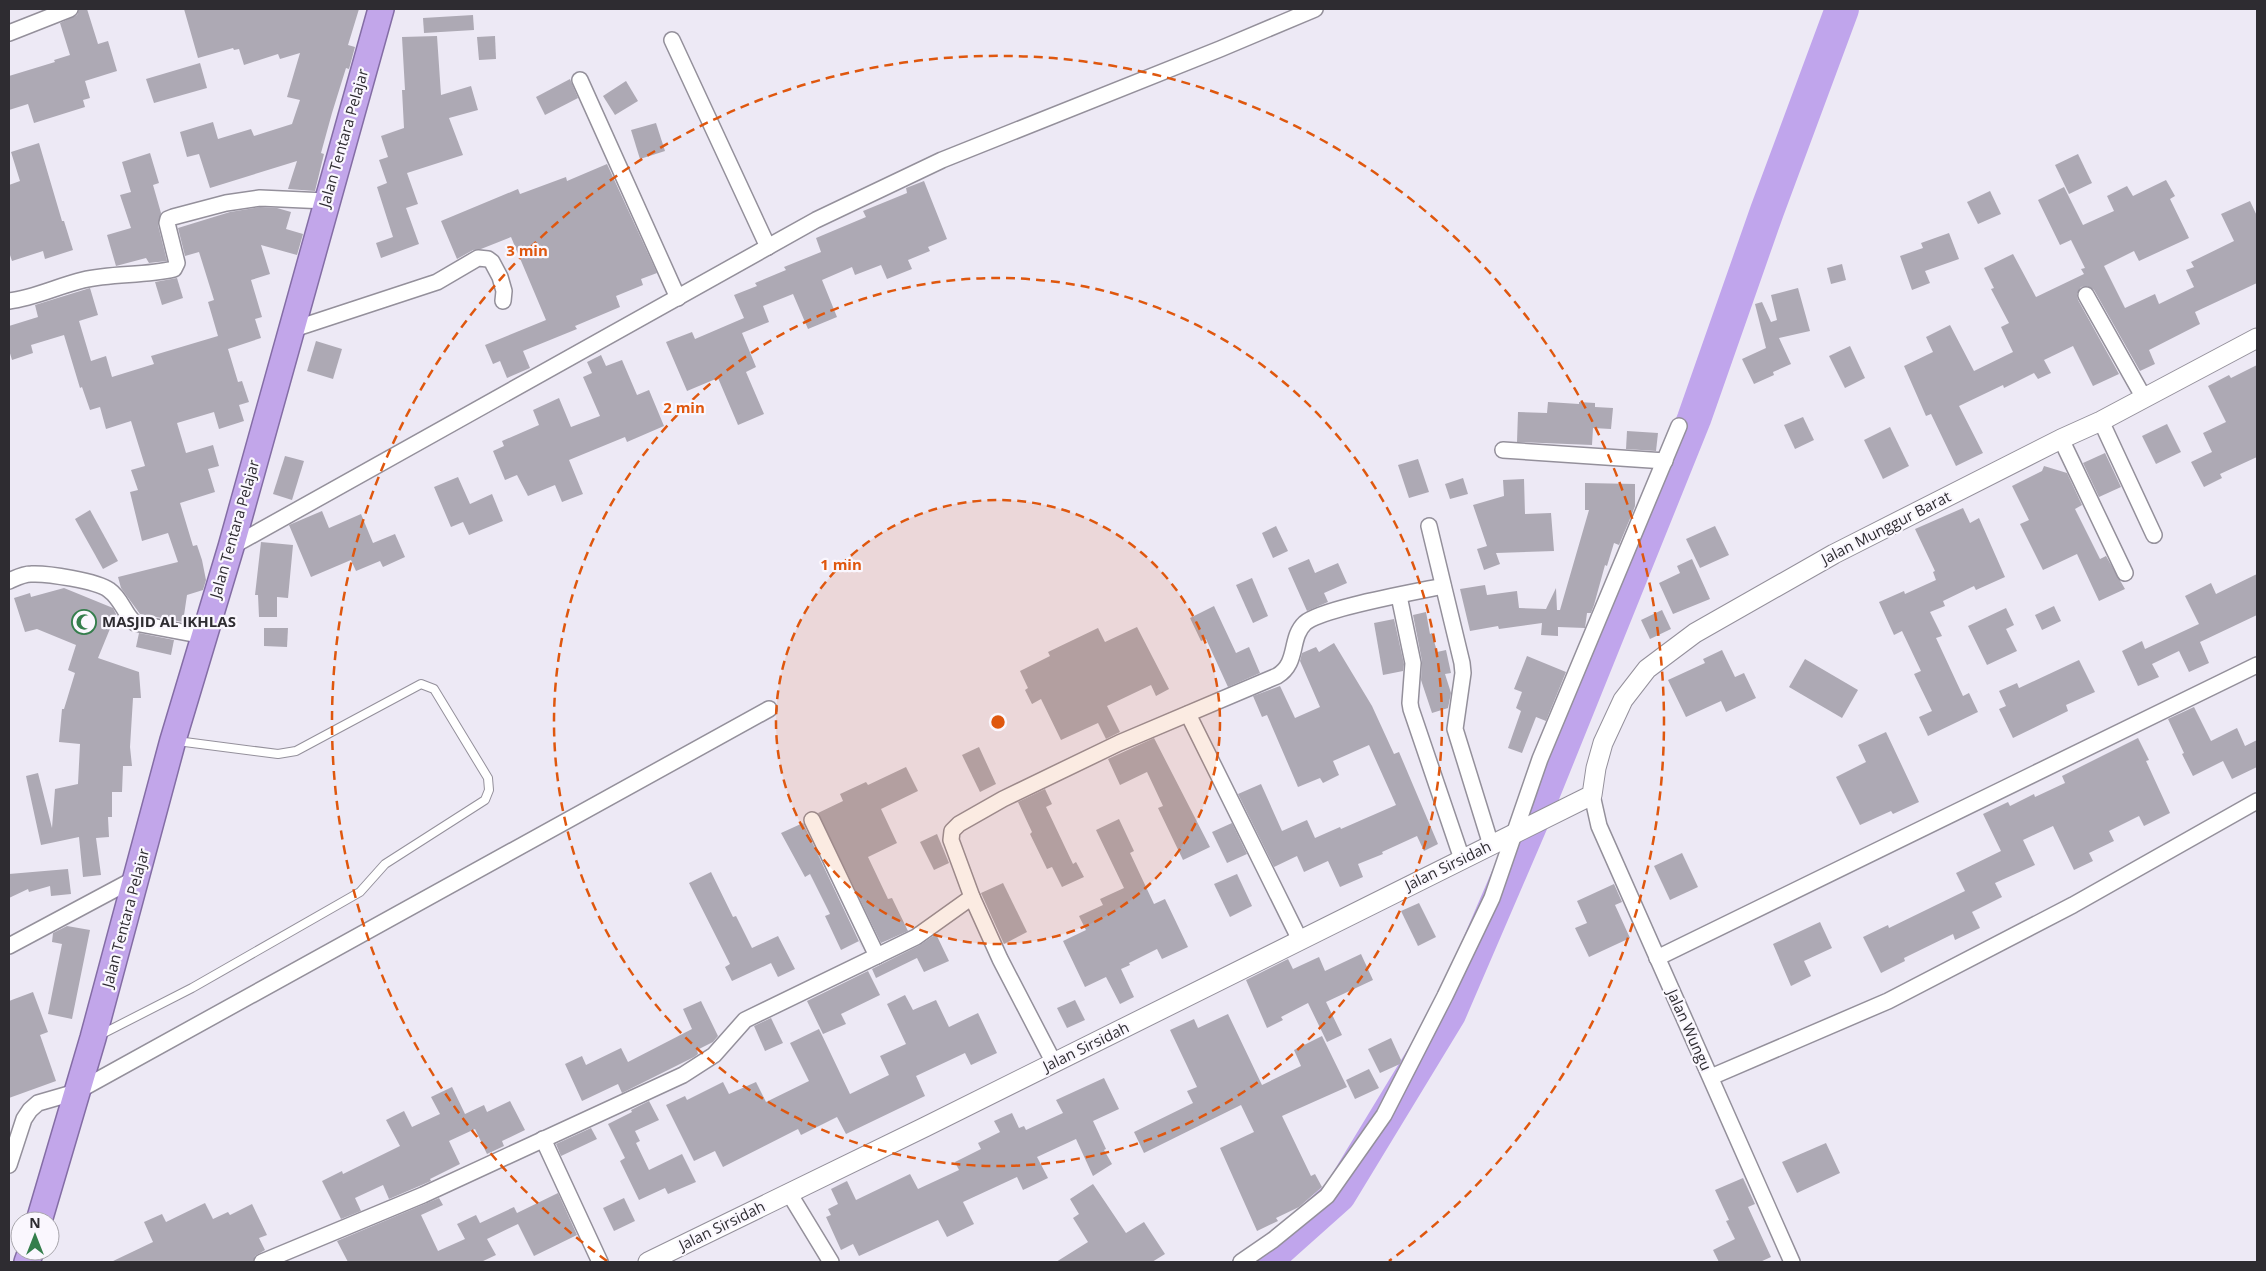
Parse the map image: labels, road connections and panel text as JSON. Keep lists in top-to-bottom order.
{
  "streets": {
    "highway": ["Jalan Tentara Pelajar"],
    "street": ["Jalan Munggur Barat", "Jalan Sirsidah", "Jalan Wungu"]
  },
  "crossings": [
    ["Jalan Munggur Barat", "Jalan Sirsidah"],
    ["Jalan Munggur Barat", "Jalan Wungu"],
    ["Jalan Sirsidah", "Jalan Wungu"]
  ],
  "places": {
    "mosque": ["MASJID AL IKHLAS"]
  },
  "north": "top",
  "rings": ["3 min", "2 min", "1 min"]
}
